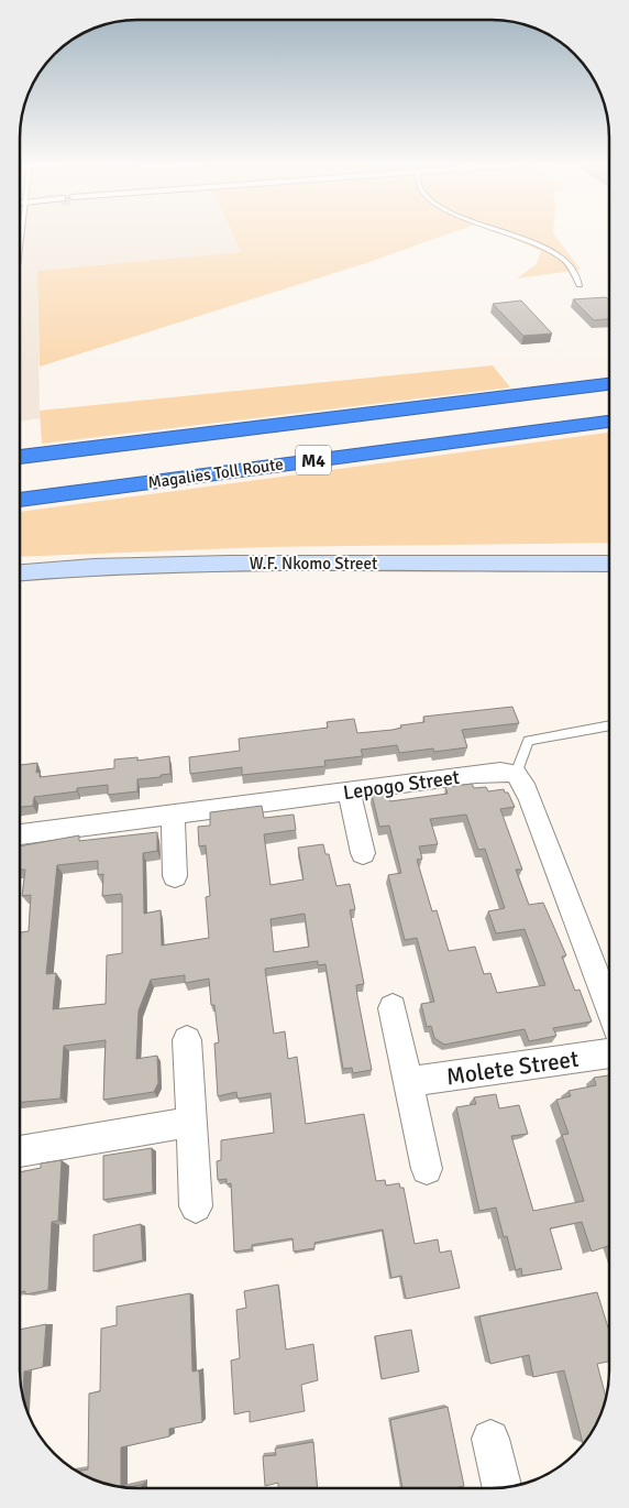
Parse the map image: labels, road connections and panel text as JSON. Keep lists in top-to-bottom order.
{
  "streets": {
    "highway": ["M4", "Magalies Toll Route"],
    "main road": ["W.F. Nkomo Street"],
    "street": ["Lepogo Street", "Molete Street"]
  }
}
